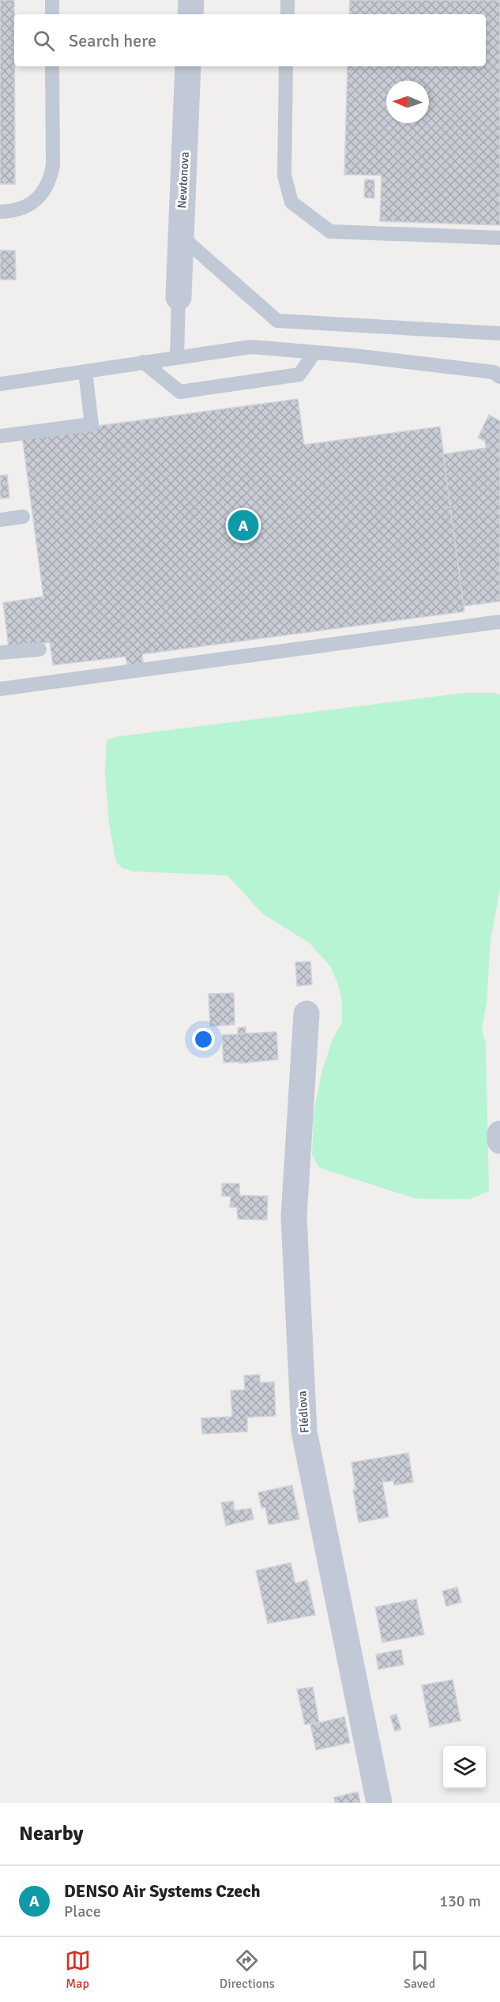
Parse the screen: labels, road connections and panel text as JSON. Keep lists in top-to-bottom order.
{
  "streets": {
    "street": ["Newtonova", "Flédlova"]
  },
  "north": "left",
  "page": {
    "search": "Search here",
    "pins": "A",
    "heading": "Nearby",
    "list": [
      {
        "mark": "A",
        "name": "DENSO Air Systems Czech",
        "note": "Place",
        "value": "130 m"
      }
    ],
    "nav": ["Map", "Directions", "Saved"]
  }
}
